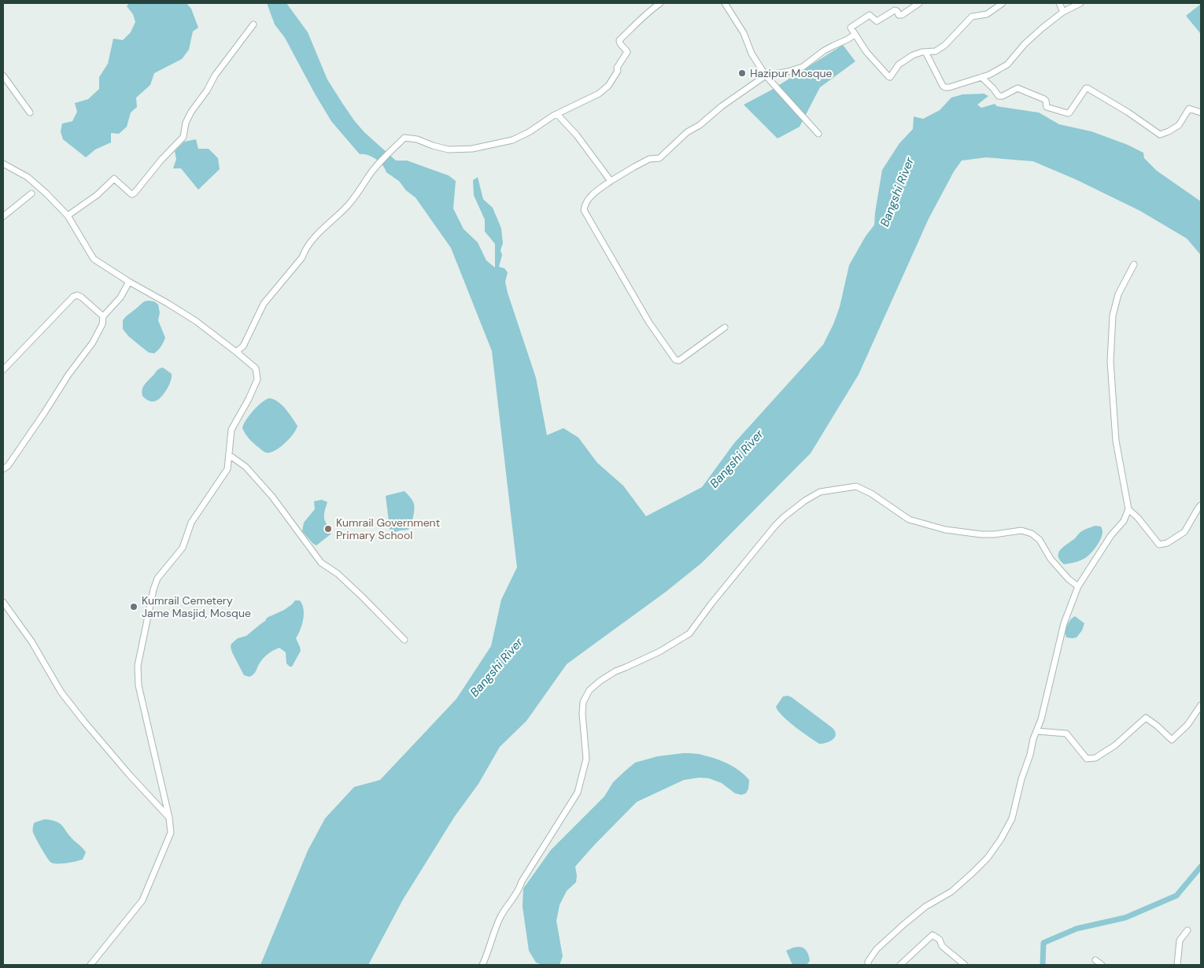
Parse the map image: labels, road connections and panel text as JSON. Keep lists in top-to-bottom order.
{
  "water": ["Bangshi River"],
  "places": ["Hazipur Mosque", "Kumrail Government Primary School", "Kumrail Cemetery Jame Masjid, Mosque"]
}
